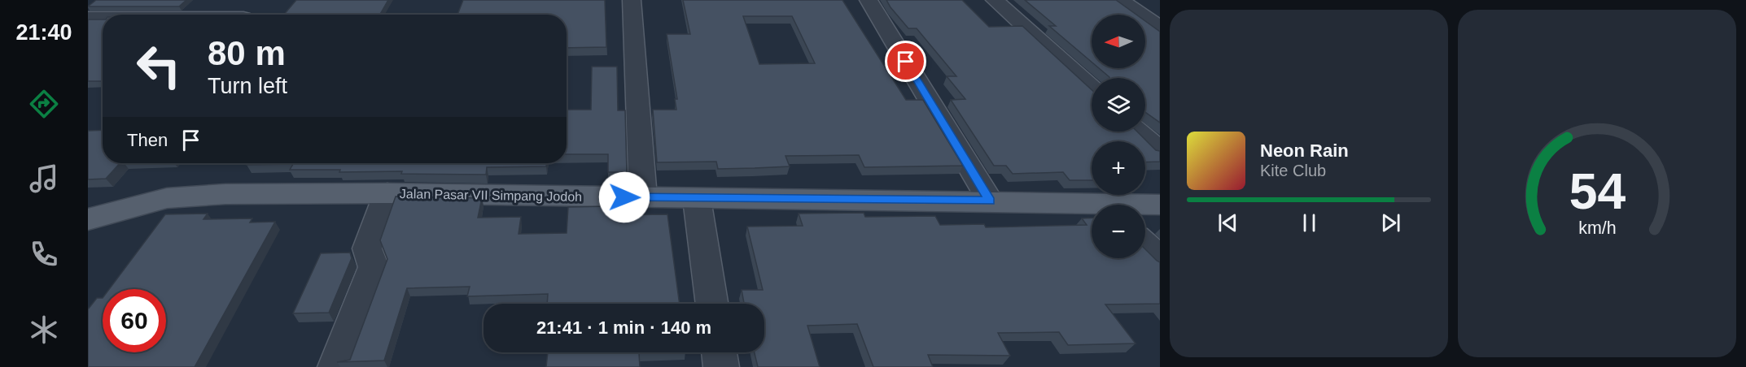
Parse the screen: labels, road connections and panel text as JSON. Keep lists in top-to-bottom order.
{
  "streets": {
    "main road": ["Jalan Pasar VII Simpang Jodoh"]
  },
  "north": "left",
  "page": {
    "tabs": "21:40",
    "map_buttons": ["+", "−"],
    "turn": ["80 m", "Turn left"],
    "then": "Then",
    "song": ["Neon Rain", "Kite Club"],
    "limit": "60",
    "trip": "21:41 · 1 min · 140 m",
    "gauge": ["54", "km/h"]
  }
}
